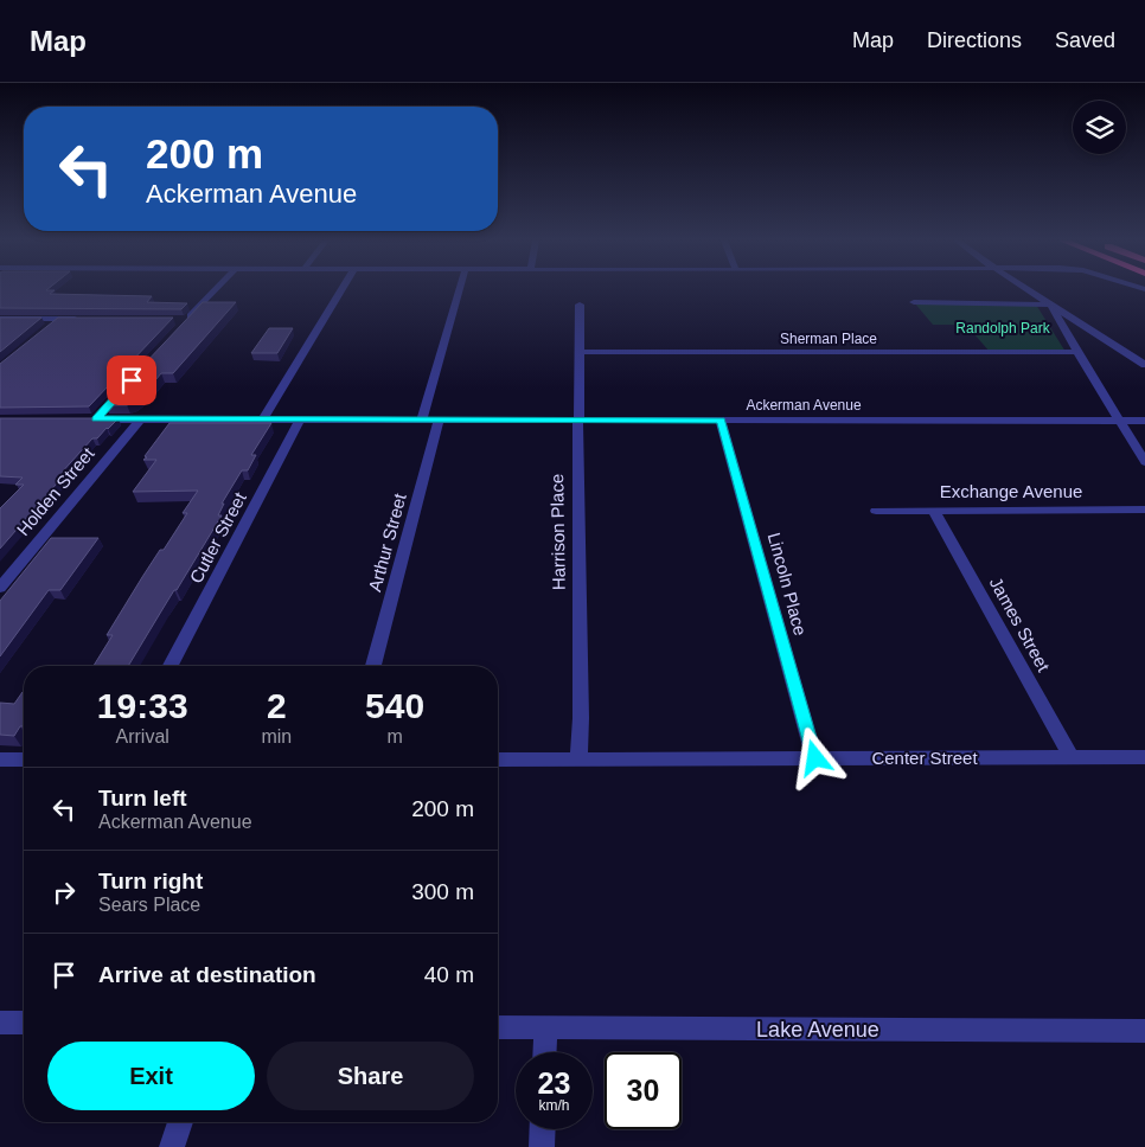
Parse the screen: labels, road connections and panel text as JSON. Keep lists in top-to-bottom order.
{
  "streets": {
    "street": [
      "Sherman Place",
      "Ackerman Avenue",
      "Holden Street",
      "Exchange Avenue",
      "Harrison Place",
      "Cutler Street",
      "Arthur Street",
      "Lincoln Place",
      "James Street",
      "Center Street",
      "Lake Avenue"
    ]
  },
  "crossings": [
    ["Sherman Place", "Harrison Place"],
    ["Ackerman Avenue", "Holden Street"],
    ["Ackerman Avenue", "Harrison Place"],
    ["Ackerman Avenue", "Cutler Street"],
    ["Ackerman Avenue", "Arthur Street"],
    ["Ackerman Avenue", "Lincoln Place"],
    ["Exchange Avenue", "James Street"],
    ["Harrison Place", "Center Street"],
    ["Lincoln Place", "Center Street"],
    ["James Street", "Center Street"]
  ],
  "parks": ["Randolph Park"],
  "page": {
    "header": "Map",
    "nav": ["Map", "Directions", "Saved"],
    "turn": ["200 m", "Ackerman Avenue"],
    "eta": [
      "19:33",
      "Arrival",
      "2",
      "min",
      "540",
      "m"
    ],
    "list": [
      {
        "name": "Turn left",
        "note": "Ackerman Avenue",
        "value": "200 m"
      },
      {
        "name": "Turn right",
        "note": "Sears Place",
        "value": "300 m"
      },
      {
        "name": "Arrive at destination",
        "value": "40 m"
      }
    ],
    "buttons": ["Exit", "Share"],
    "speed": "23 km/h",
    "limit": "30"
  }
}
